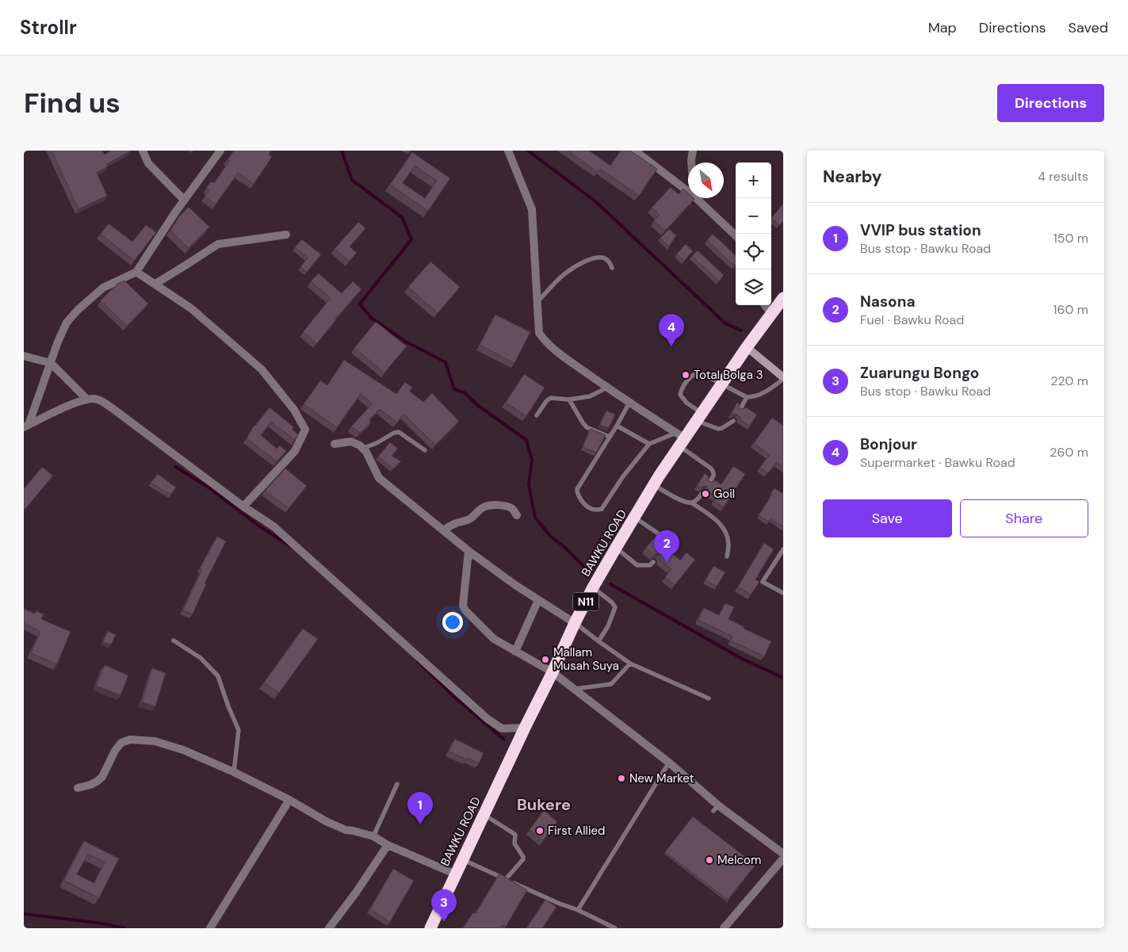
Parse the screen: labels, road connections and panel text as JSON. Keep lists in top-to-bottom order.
{
  "streets": {
    "highway": ["BAWKU ROAD", "N11"]
  },
  "districts": ["Bukere"],
  "places": [
    "Total Bolga 3",
    "Goil",
    "Mallam Musah Suya",
    "New Market",
    "First Allied",
    "Melcom"
  ],
  "north": "bottom right",
  "page": {
    "header": "Strollr",
    "nav": ["Map", "Directions", "Saved"],
    "buttons": [
      "Directions",
      ["Save", "Share"]
    ],
    "title": "Find us",
    "heading": ["Nearby", "4 results"],
    "map_buttons": ["+", "−"],
    "list": [
      {
        "mark": "1",
        "name": "VVIP bus station",
        "note": "Bus stop · Bawku Road",
        "value": "150 m"
      },
      {
        "mark": "2",
        "name": "Nasona",
        "note": "Fuel · Bawku Road",
        "value": "160 m"
      },
      {
        "mark": "3",
        "name": "Zuarungu Bongo",
        "note": "Bus stop · Bawku Road",
        "value": "220 m"
      },
      {
        "mark": "4",
        "name": "Bonjour",
        "note": "Supermarket · Bawku Road",
        "value": "260 m"
      }
    ],
    "pins": [
      "4",
      "2",
      "1",
      "3"
    ]
  }
}
